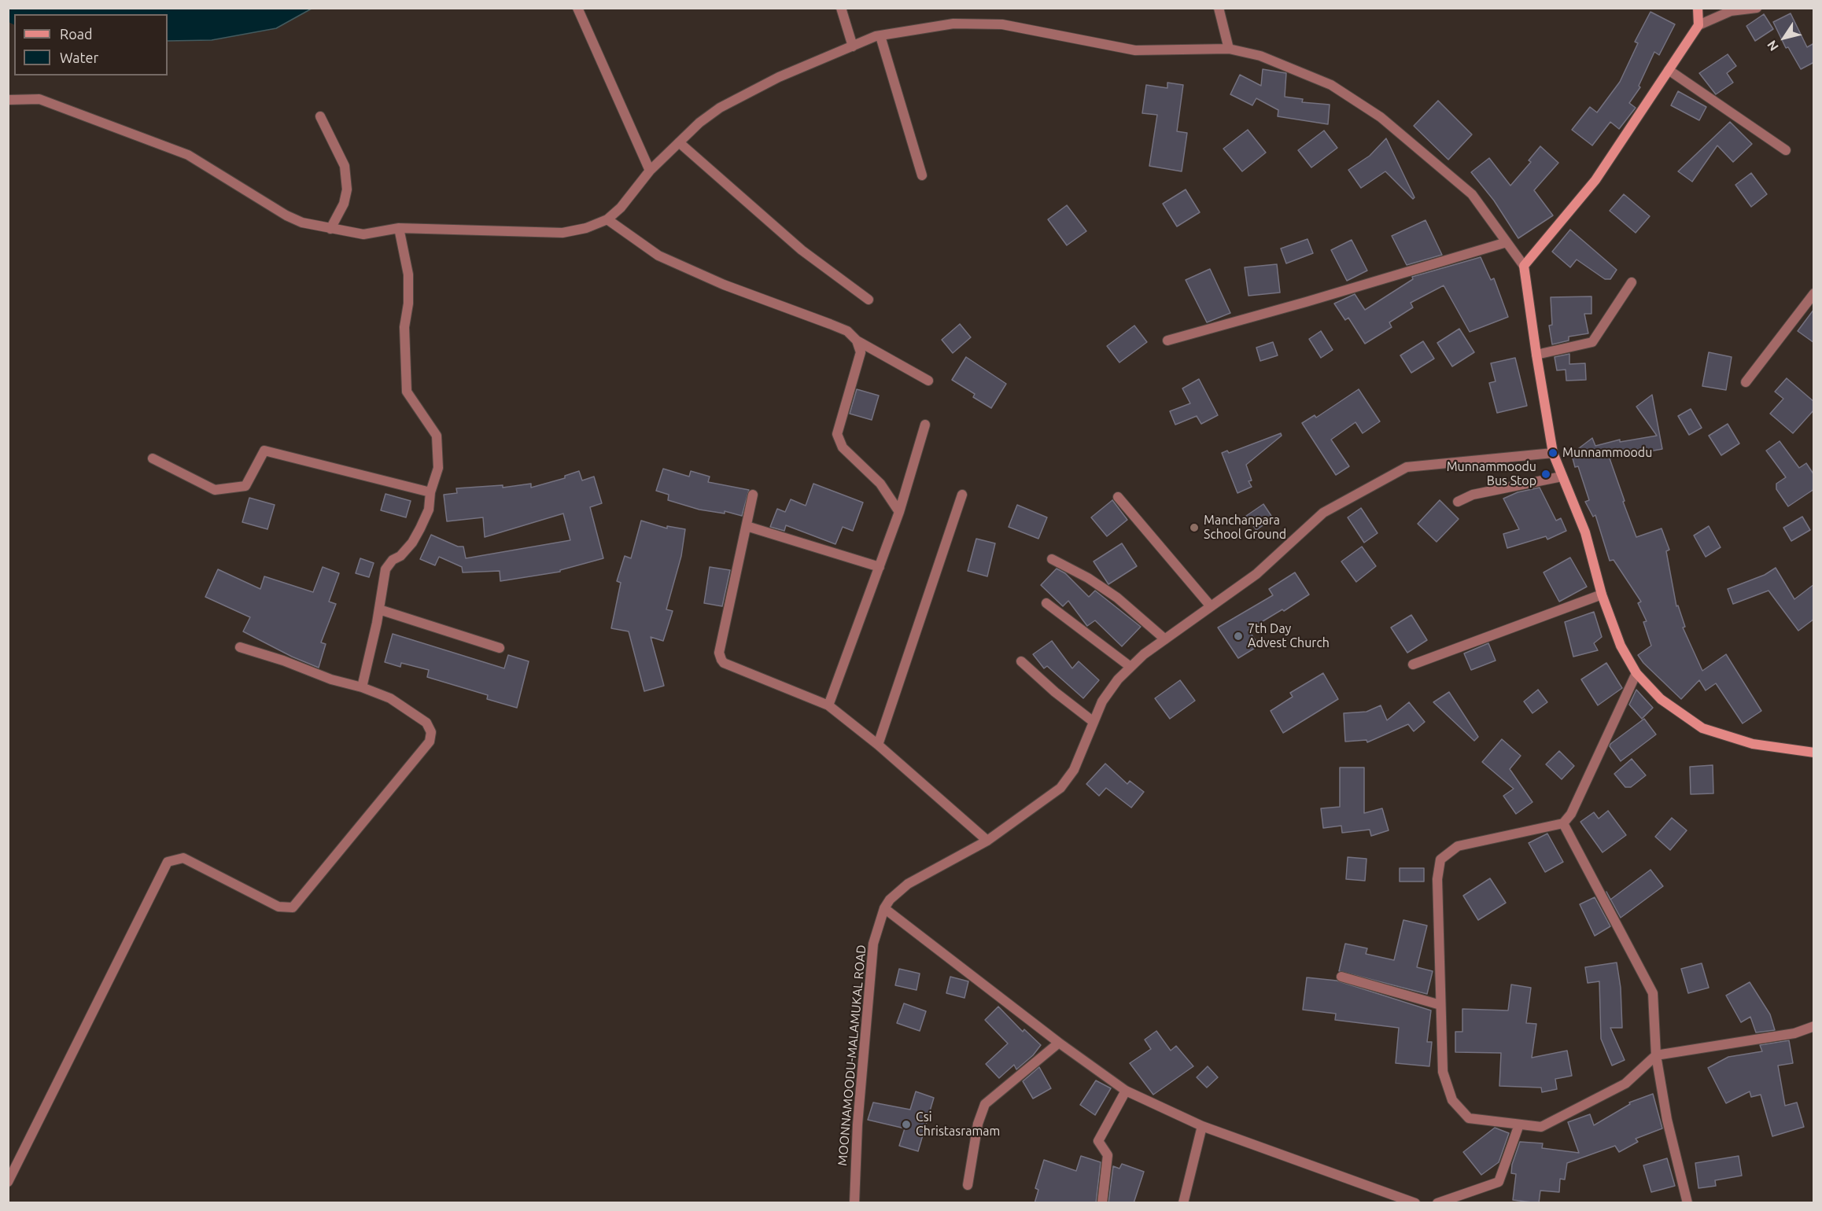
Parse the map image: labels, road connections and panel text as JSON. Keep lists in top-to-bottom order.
{
  "streets": {
    "street": ["MOONNAMOODU-MALAMUKAL ROAD"]
  },
  "places": [
    "Munnammoodu",
    "Munnammoodu Bus Stop",
    "Manchanpara School Ground",
    "7th Day Advest Church",
    "Csi Christasramam"
  ],
  "legend": ["Road", "Water"],
  "north": "bottom left"
}
